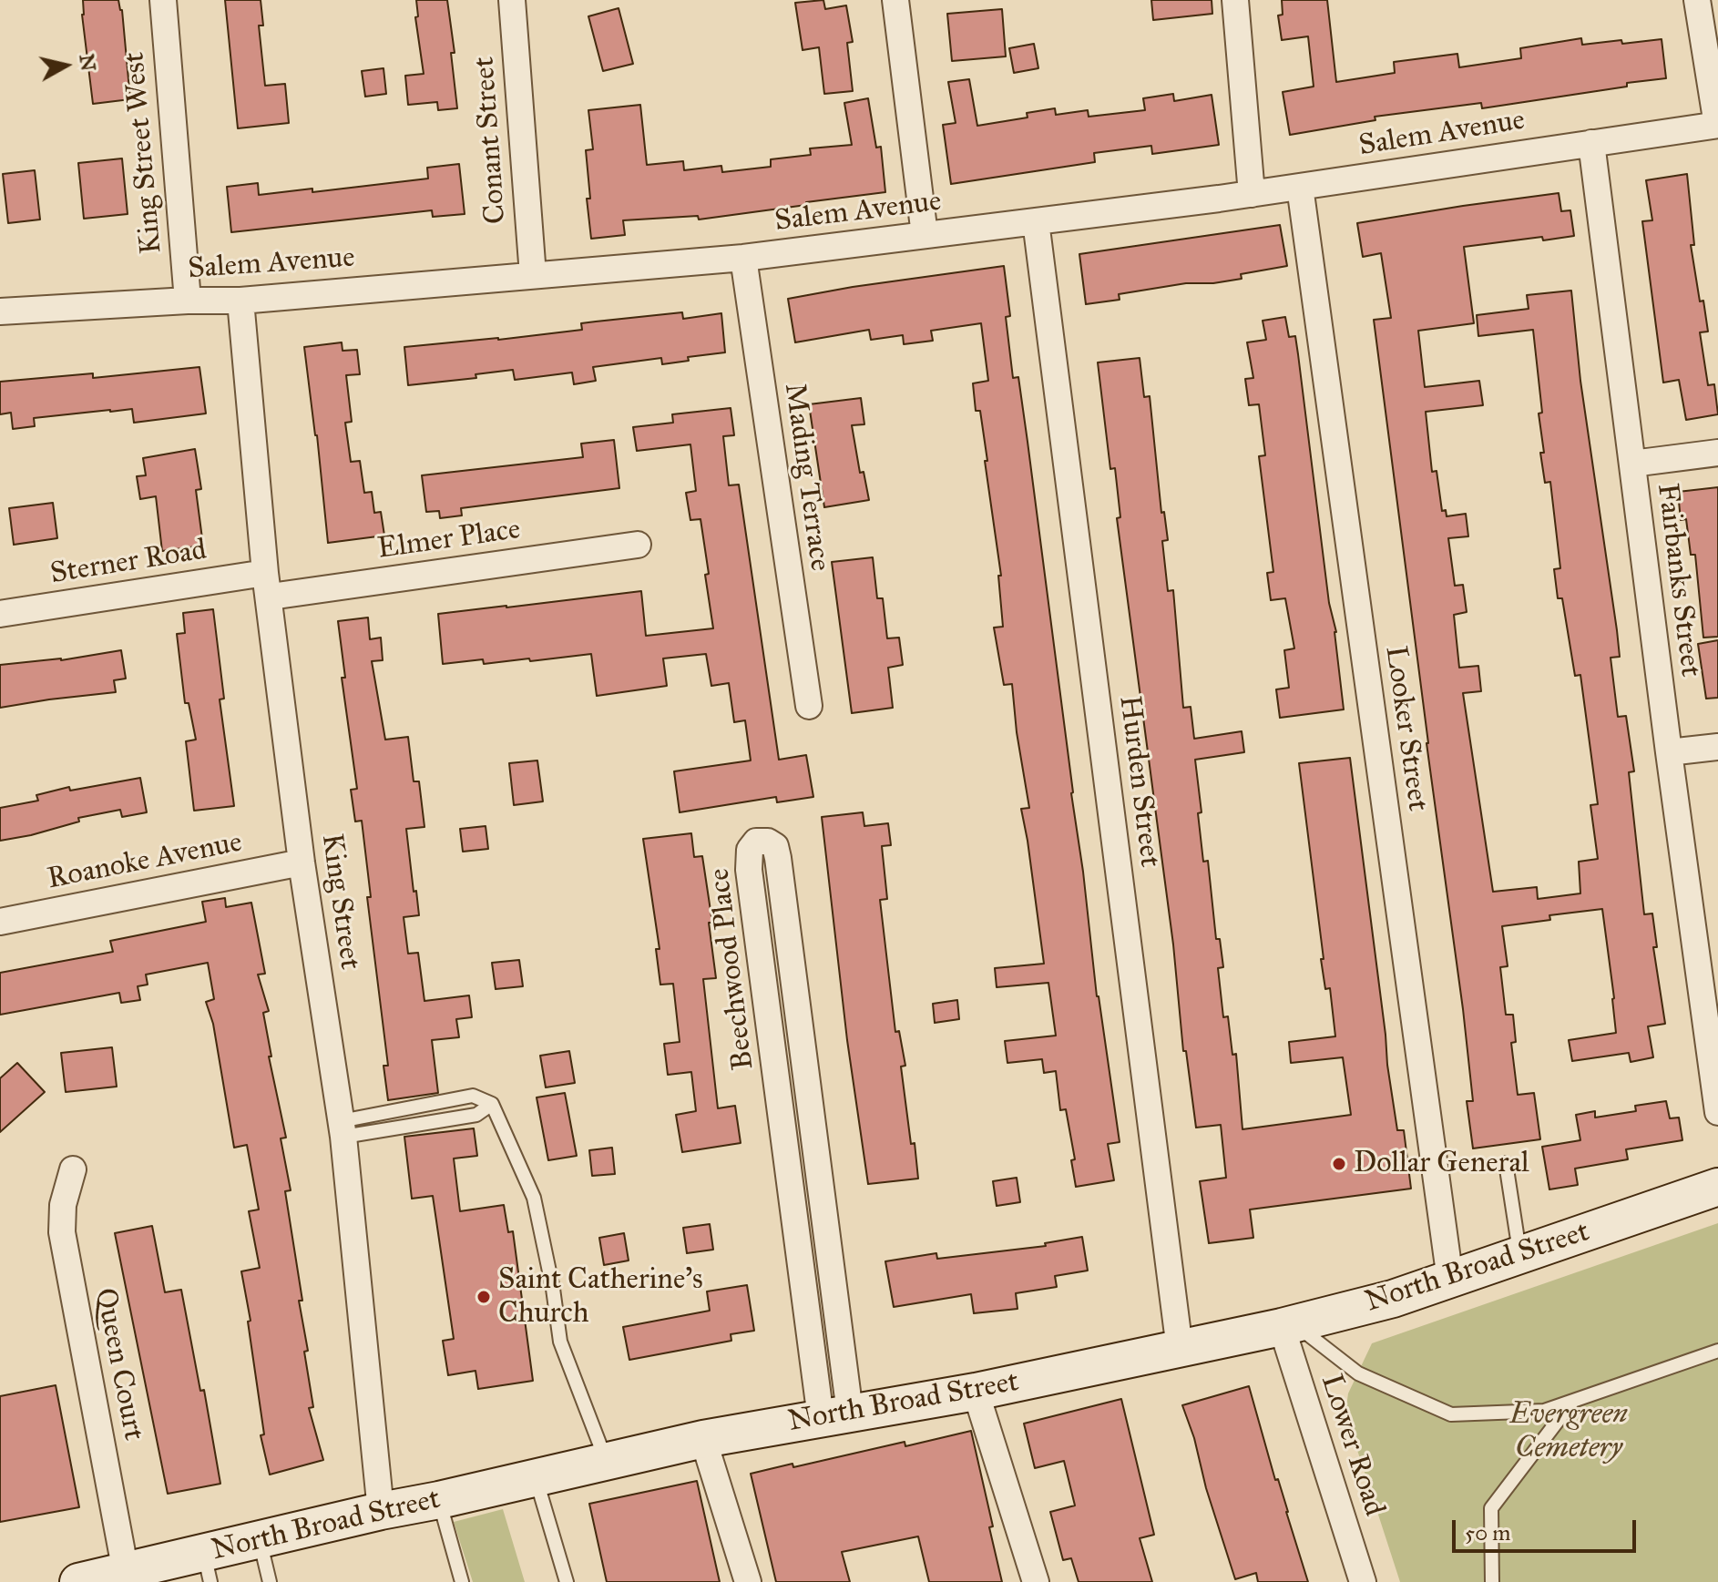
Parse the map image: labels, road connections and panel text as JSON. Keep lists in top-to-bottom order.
{
  "streets": {
    "main road": ["North Broad Street"],
    "street": [
      "Salem Avenue",
      "Conant Street",
      "King Street West",
      "Mading Terrace",
      "Elmer Place",
      "Sterner Road",
      "Fairbanks Street",
      "Looker Street",
      "Hurden Street",
      "Roanoke Avenue",
      "King Street",
      "Beechwood Place",
      "Queen Court",
      "Lower Road"
    ]
  },
  "crossings": [
    ["Salem Avenue", "Conant Street"],
    ["Salem Avenue", "King Street West"],
    ["Salem Avenue", "Mading Terrace"],
    ["Salem Avenue", "Fairbanks Street"],
    ["Salem Avenue", "Looker Street"],
    ["Salem Avenue", "Hurden Street"],
    ["Salem Avenue", "King Street"],
    ["Elmer Place", "Sterner Road"],
    ["Elmer Place", "King Street"],
    ["Sterner Road", "King Street"],
    ["Looker Street", "North Broad Street"],
    ["Hurden Street", "North Broad Street"],
    ["Roanoke Avenue", "King Street"],
    ["King Street", "North Broad Street"],
    ["Beechwood Place", "North Broad Street"],
    ["North Broad Street", "Queen Court"],
    ["North Broad Street", "Lower Road"]
  ],
  "parks": ["Evergreen Cemetery"],
  "places": ["Dollar General", "Saint Catherine's Church"],
  "scale_bar": "50 m",
  "north": "right"
}
